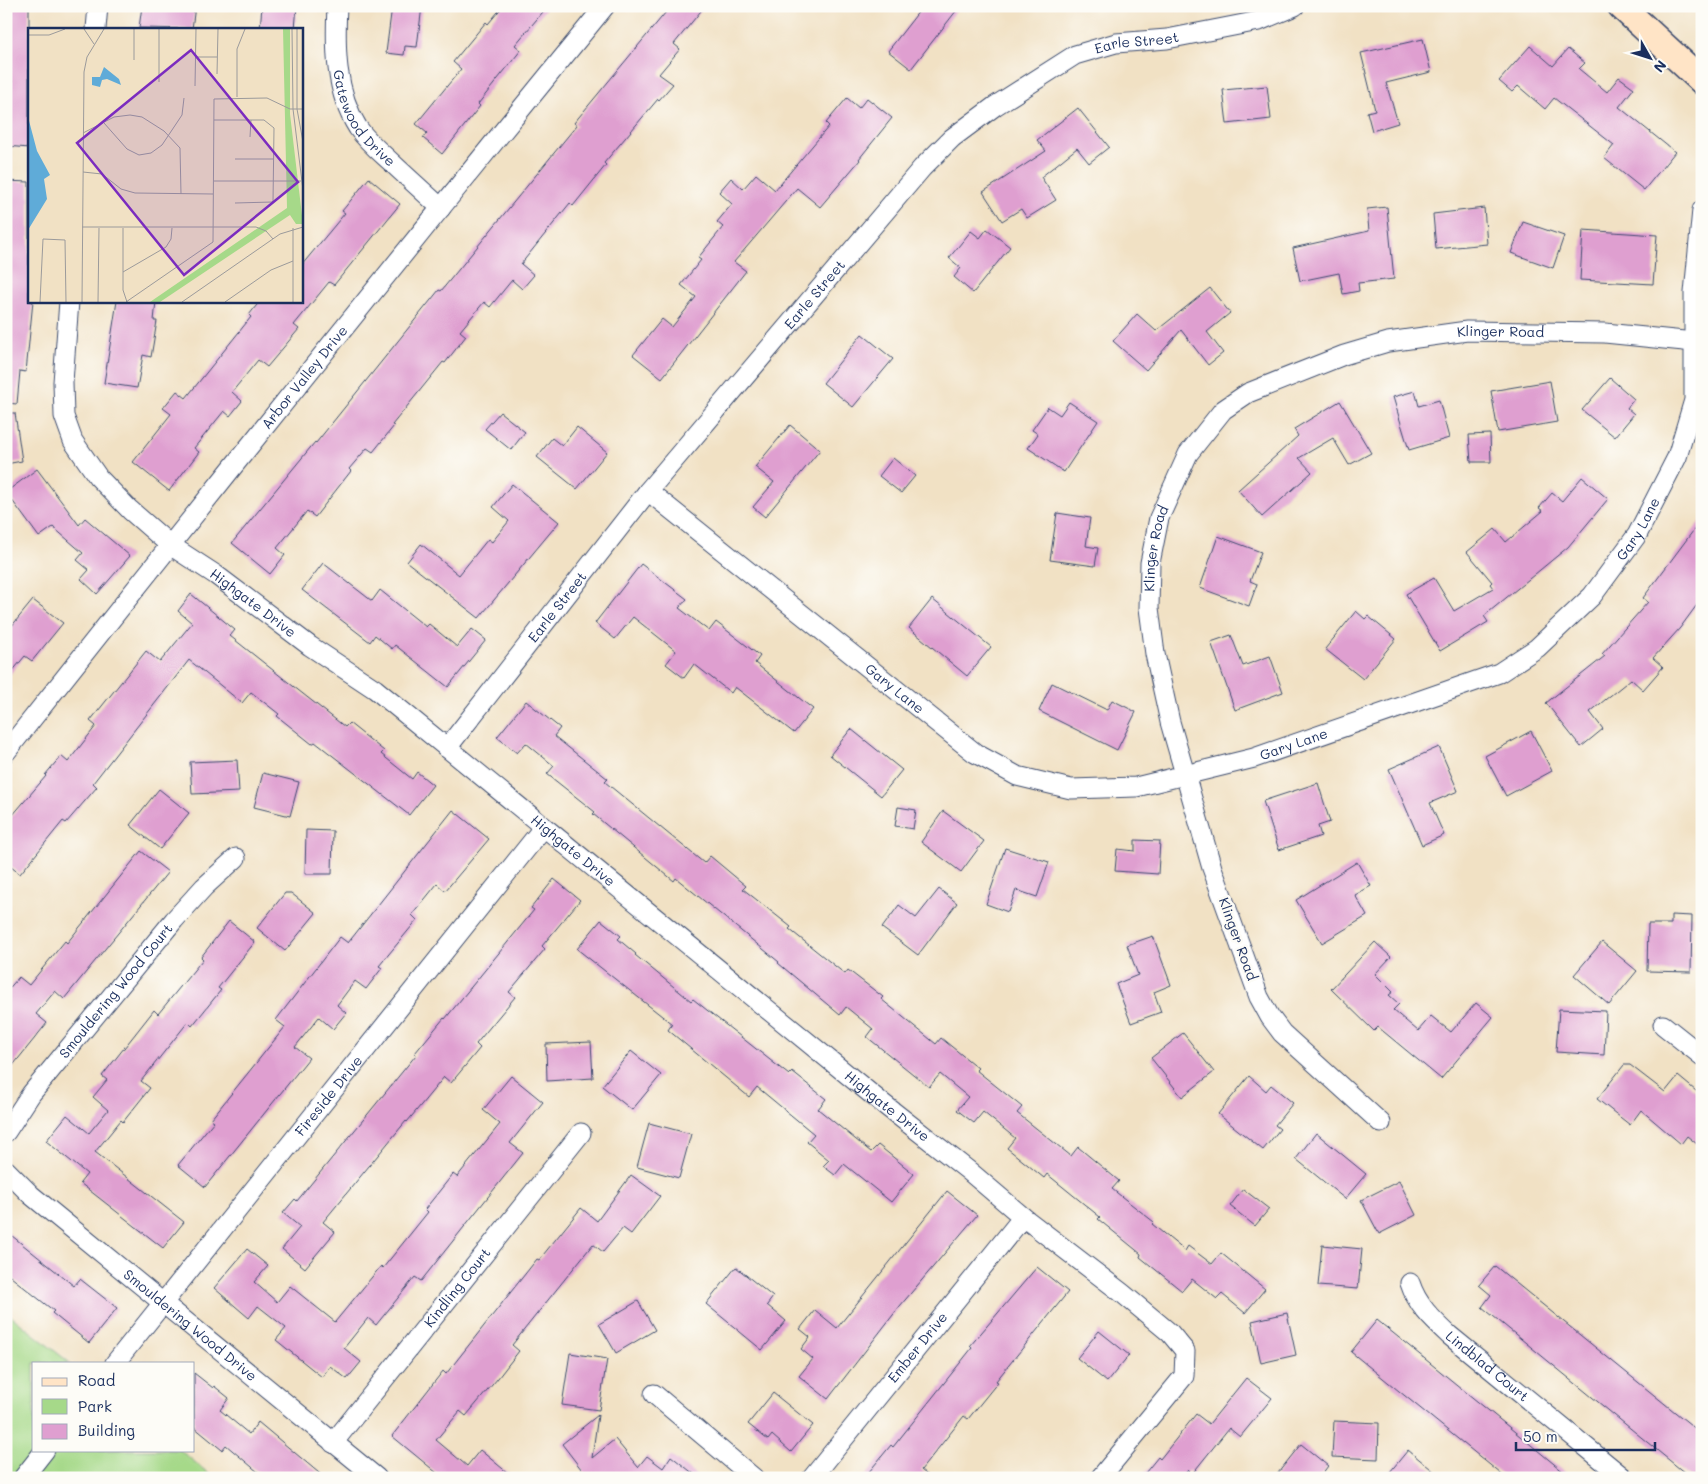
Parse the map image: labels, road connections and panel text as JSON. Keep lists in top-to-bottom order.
{
  "streets": {
    "street": [
      "Earle Street",
      "Gatewood Drive",
      "Klinger Road",
      "Arbor Valley Drive",
      "Gary Lane",
      "Highgate Drive",
      "Smouldering Wood Court",
      "Fireside Drive",
      "Kindling Court",
      "Smouldering Wood Drive",
      "Ember Drive",
      "Lindblad Court"
    ]
  },
  "crossings": [
    ["Earle Street", "Gary Lane"],
    ["Earle Street", "Highgate Drive"],
    ["Gatewood Drive", "Arbor Valley Drive"],
    ["Klinger Road", "Gary Lane"],
    ["Arbor Valley Drive", "Highgate Drive"],
    ["Highgate Drive", "Fireside Drive"],
    ["Highgate Drive", "Ember Drive"],
    ["Fireside Drive", "Smouldering Wood Drive"],
    ["Kindling Court", "Smouldering Wood Drive"]
  ],
  "legend": ["Road", "Park", "Building"],
  "scale_bar": "50 m",
  "north": "bottom right"
}
